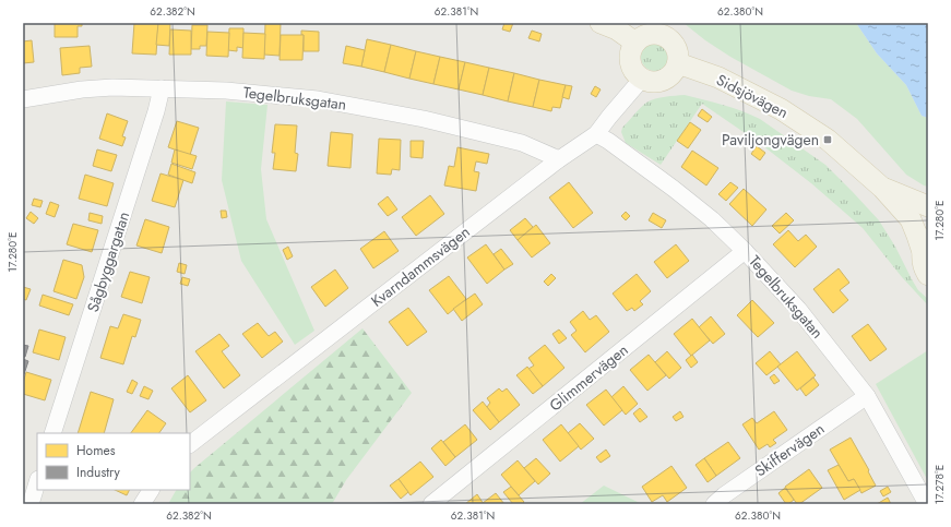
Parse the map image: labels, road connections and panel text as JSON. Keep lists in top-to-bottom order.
{
  "streets": {
    "main road": ["Sidsjövägen"],
    "street": [
      "Tegelbruksgatan",
      "Sågbyggargatan",
      "Kvarndammsvägen",
      "Glimmervägen",
      "Skiffervägen"
    ]
  },
  "crossings": [
    ["Sidsjövägen", "Kvarndammsvägen"],
    ["Tegelbruksgatan", "Sågbyggargatan"],
    ["Tegelbruksgatan", "Kvarndammsvägen"],
    ["Tegelbruksgatan", "Glimmervägen"],
    ["Tegelbruksgatan", "Skiffervägen"]
  ],
  "places": {
    "transit": ["Paviljongvägen"]
  },
  "legend": ["Homes", "Industry"],
  "coordinates": [
    "62.382°N",
    "62.381°N",
    "62.380°N",
    "17.280°E",
    "17.278°E"
  ]
}
